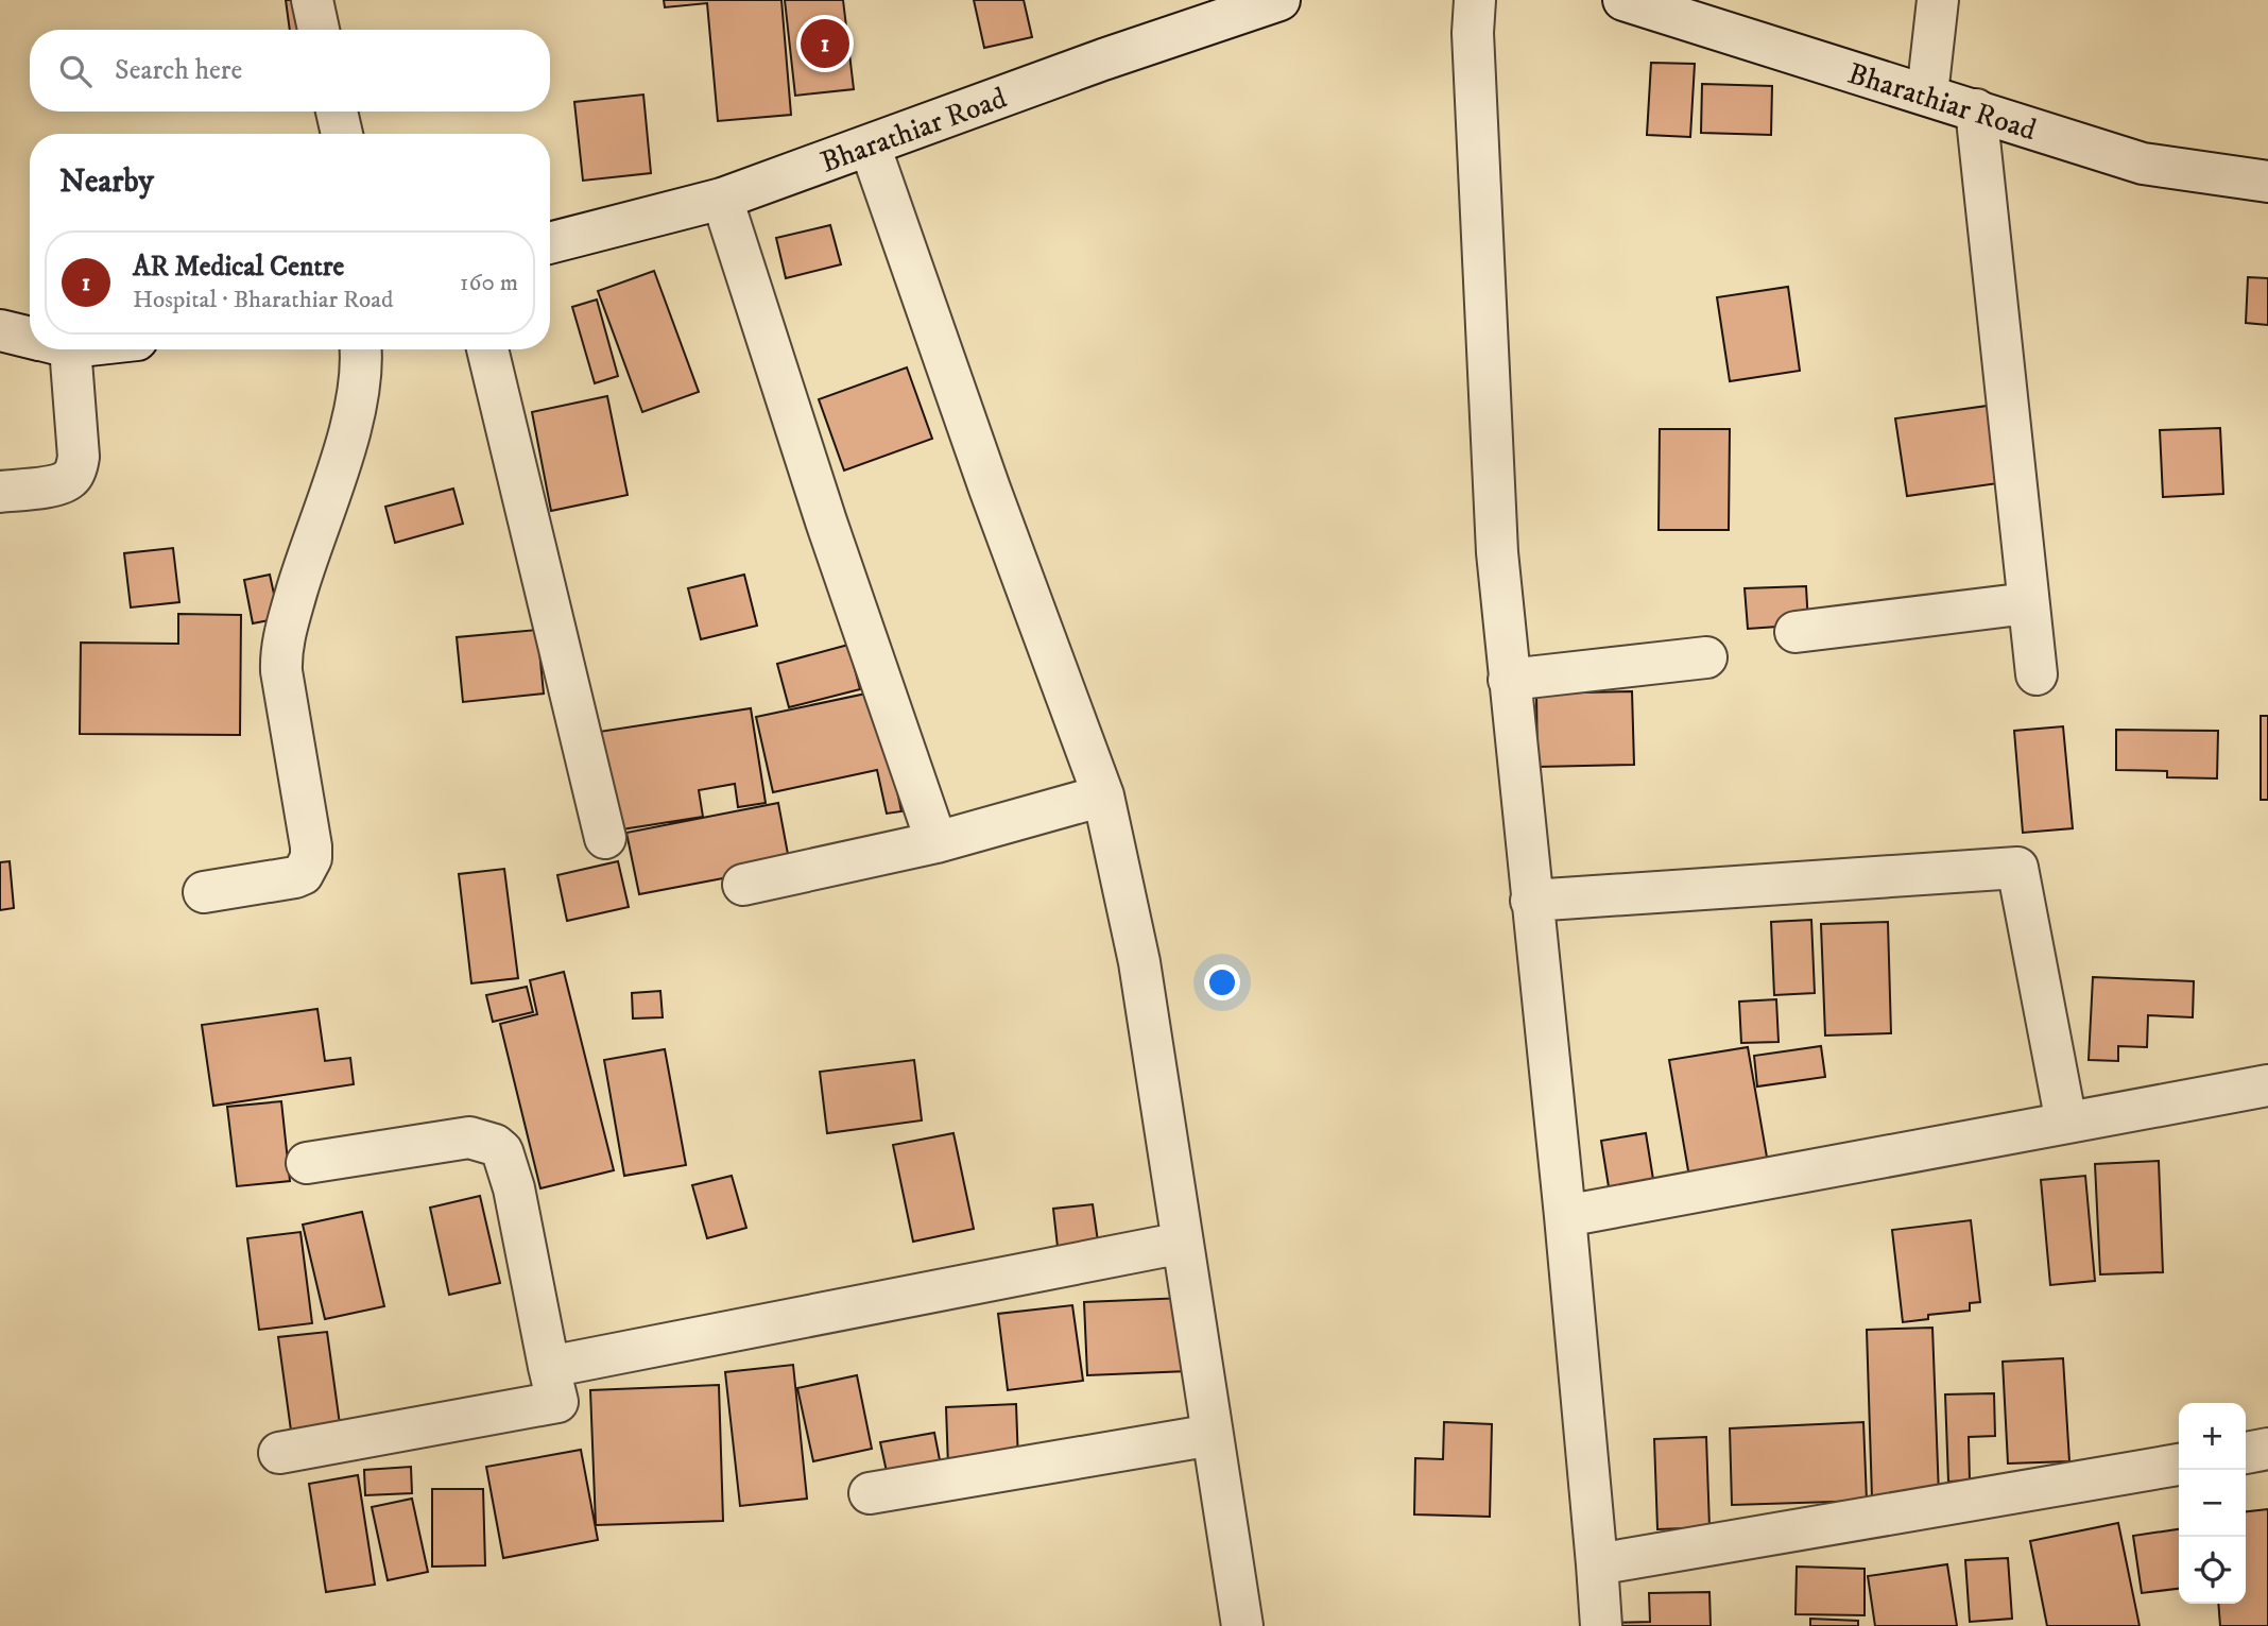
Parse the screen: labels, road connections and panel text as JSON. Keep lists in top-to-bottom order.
{
  "streets": {
    "street": ["Bharathiar Road"]
  },
  "page": {
    "pins": "1",
    "search": "Search here",
    "heading": "Nearby",
    "list": [
      {
        "mark": "1",
        "name": "AR Medical Centre",
        "note": "Hospital · Bharathiar Road",
        "value": "160 m"
      }
    ],
    "map_buttons": ["+", "−"]
  }
}
